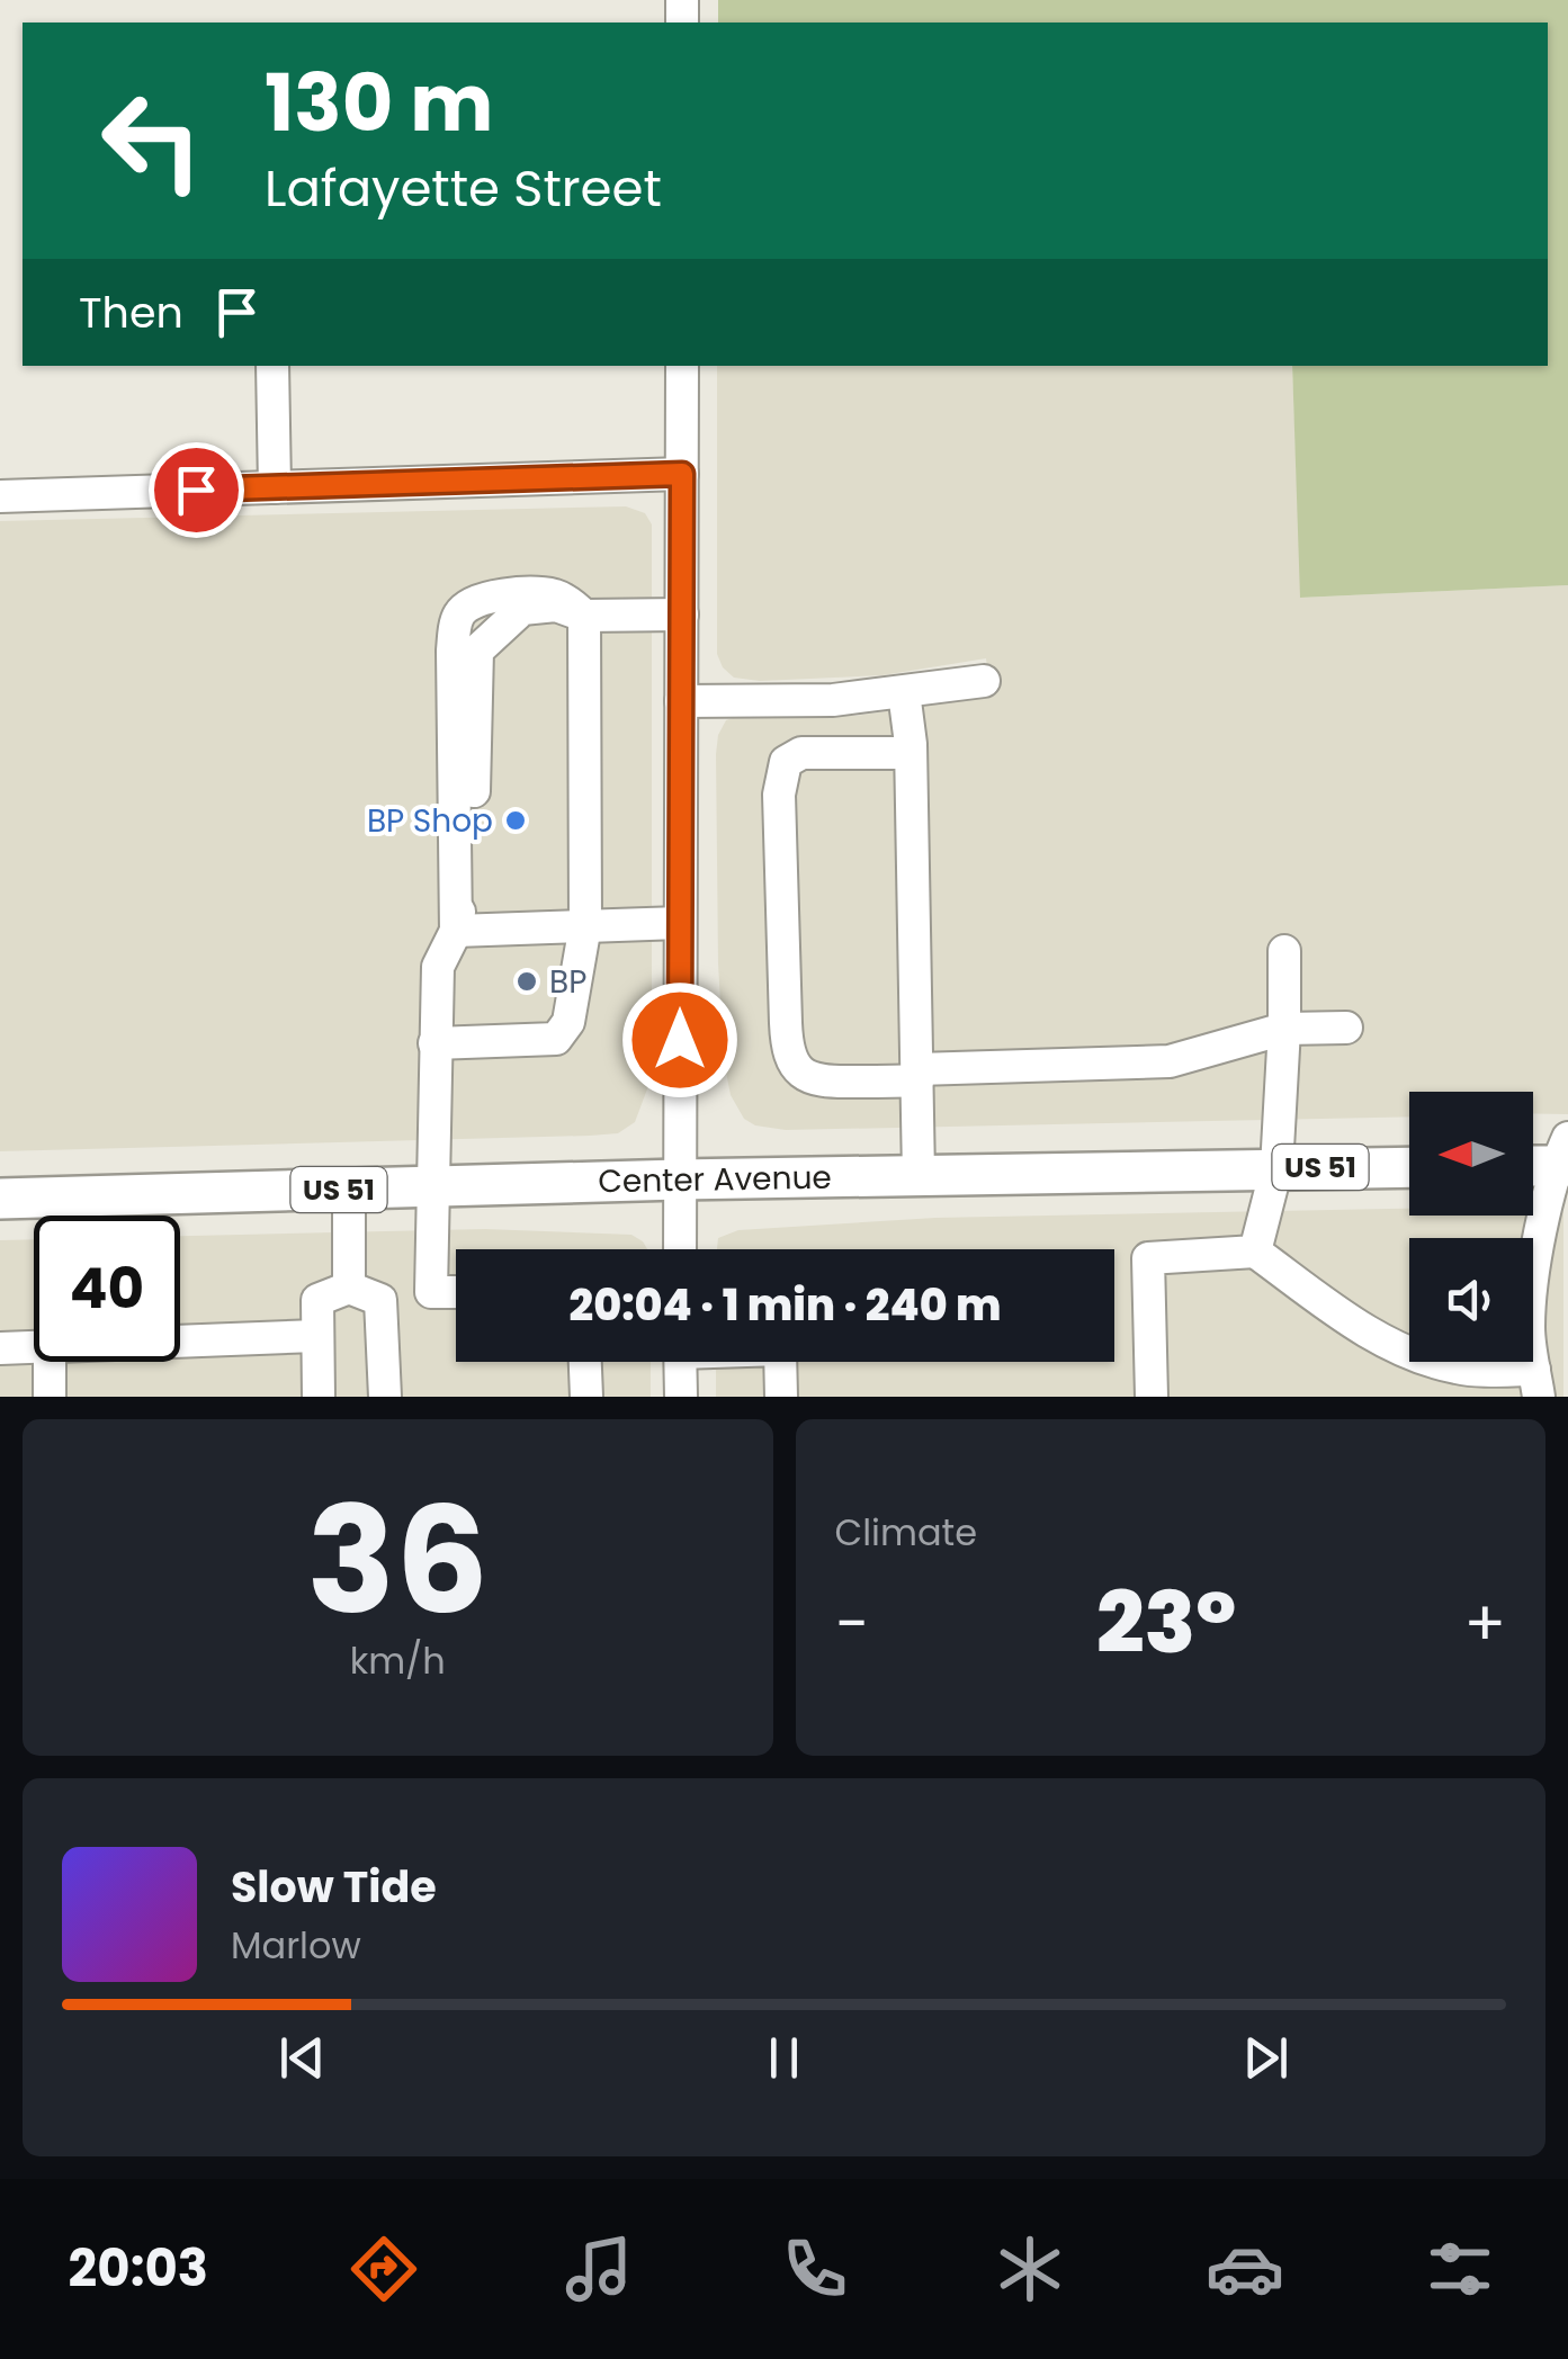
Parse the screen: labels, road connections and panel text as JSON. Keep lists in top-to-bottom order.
{
  "streets": {
    "main road": ["US 51", "Center Avenue"]
  },
  "places": ["BP Shop", "BP"],
  "north": "left",
  "page": {
    "turn": ["130 m", "Lafayette Street"],
    "then": "Then",
    "limit": "40",
    "trip": "20:04 · 1 min · 240 m",
    "tile": [
      ["36", "km/h"],
      "Climate"
    ],
    "heat": ["−", "23°", "+"],
    "song": ["Slow Tide", "Marlow"],
    "tabs": "20:03"
  }
}
